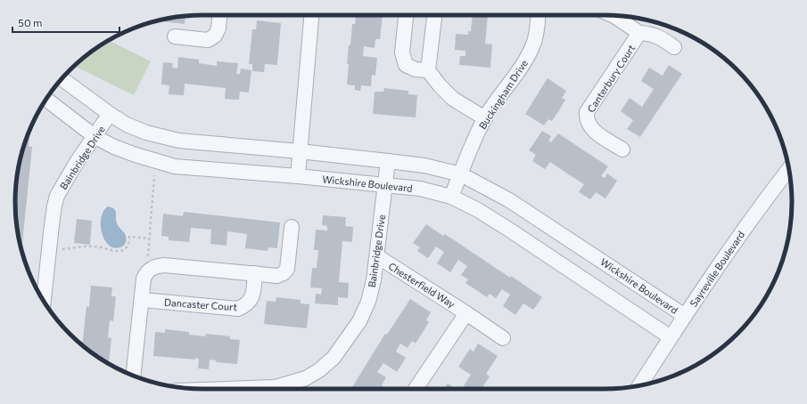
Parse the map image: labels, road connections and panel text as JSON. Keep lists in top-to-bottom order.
{
  "streets": {
    "street": [
      "Canterbury Court",
      "Buckingham Drive",
      "Bainbridge Drive",
      "Wickshire Boulevard",
      "Sayreville Boulevard",
      "Chesterfield Way",
      "Dancaster Court"
    ]
  },
  "crossings": [
    ["Buckingham Drive", "Wickshire Boulevard"],
    ["Bainbridge Drive", "Wickshire Boulevard"],
    ["Bainbridge Drive", "Chesterfield Way"],
    ["Wickshire Boulevard", "Sayreville Boulevard"]
  ],
  "scale_bar": "50 m"
}
